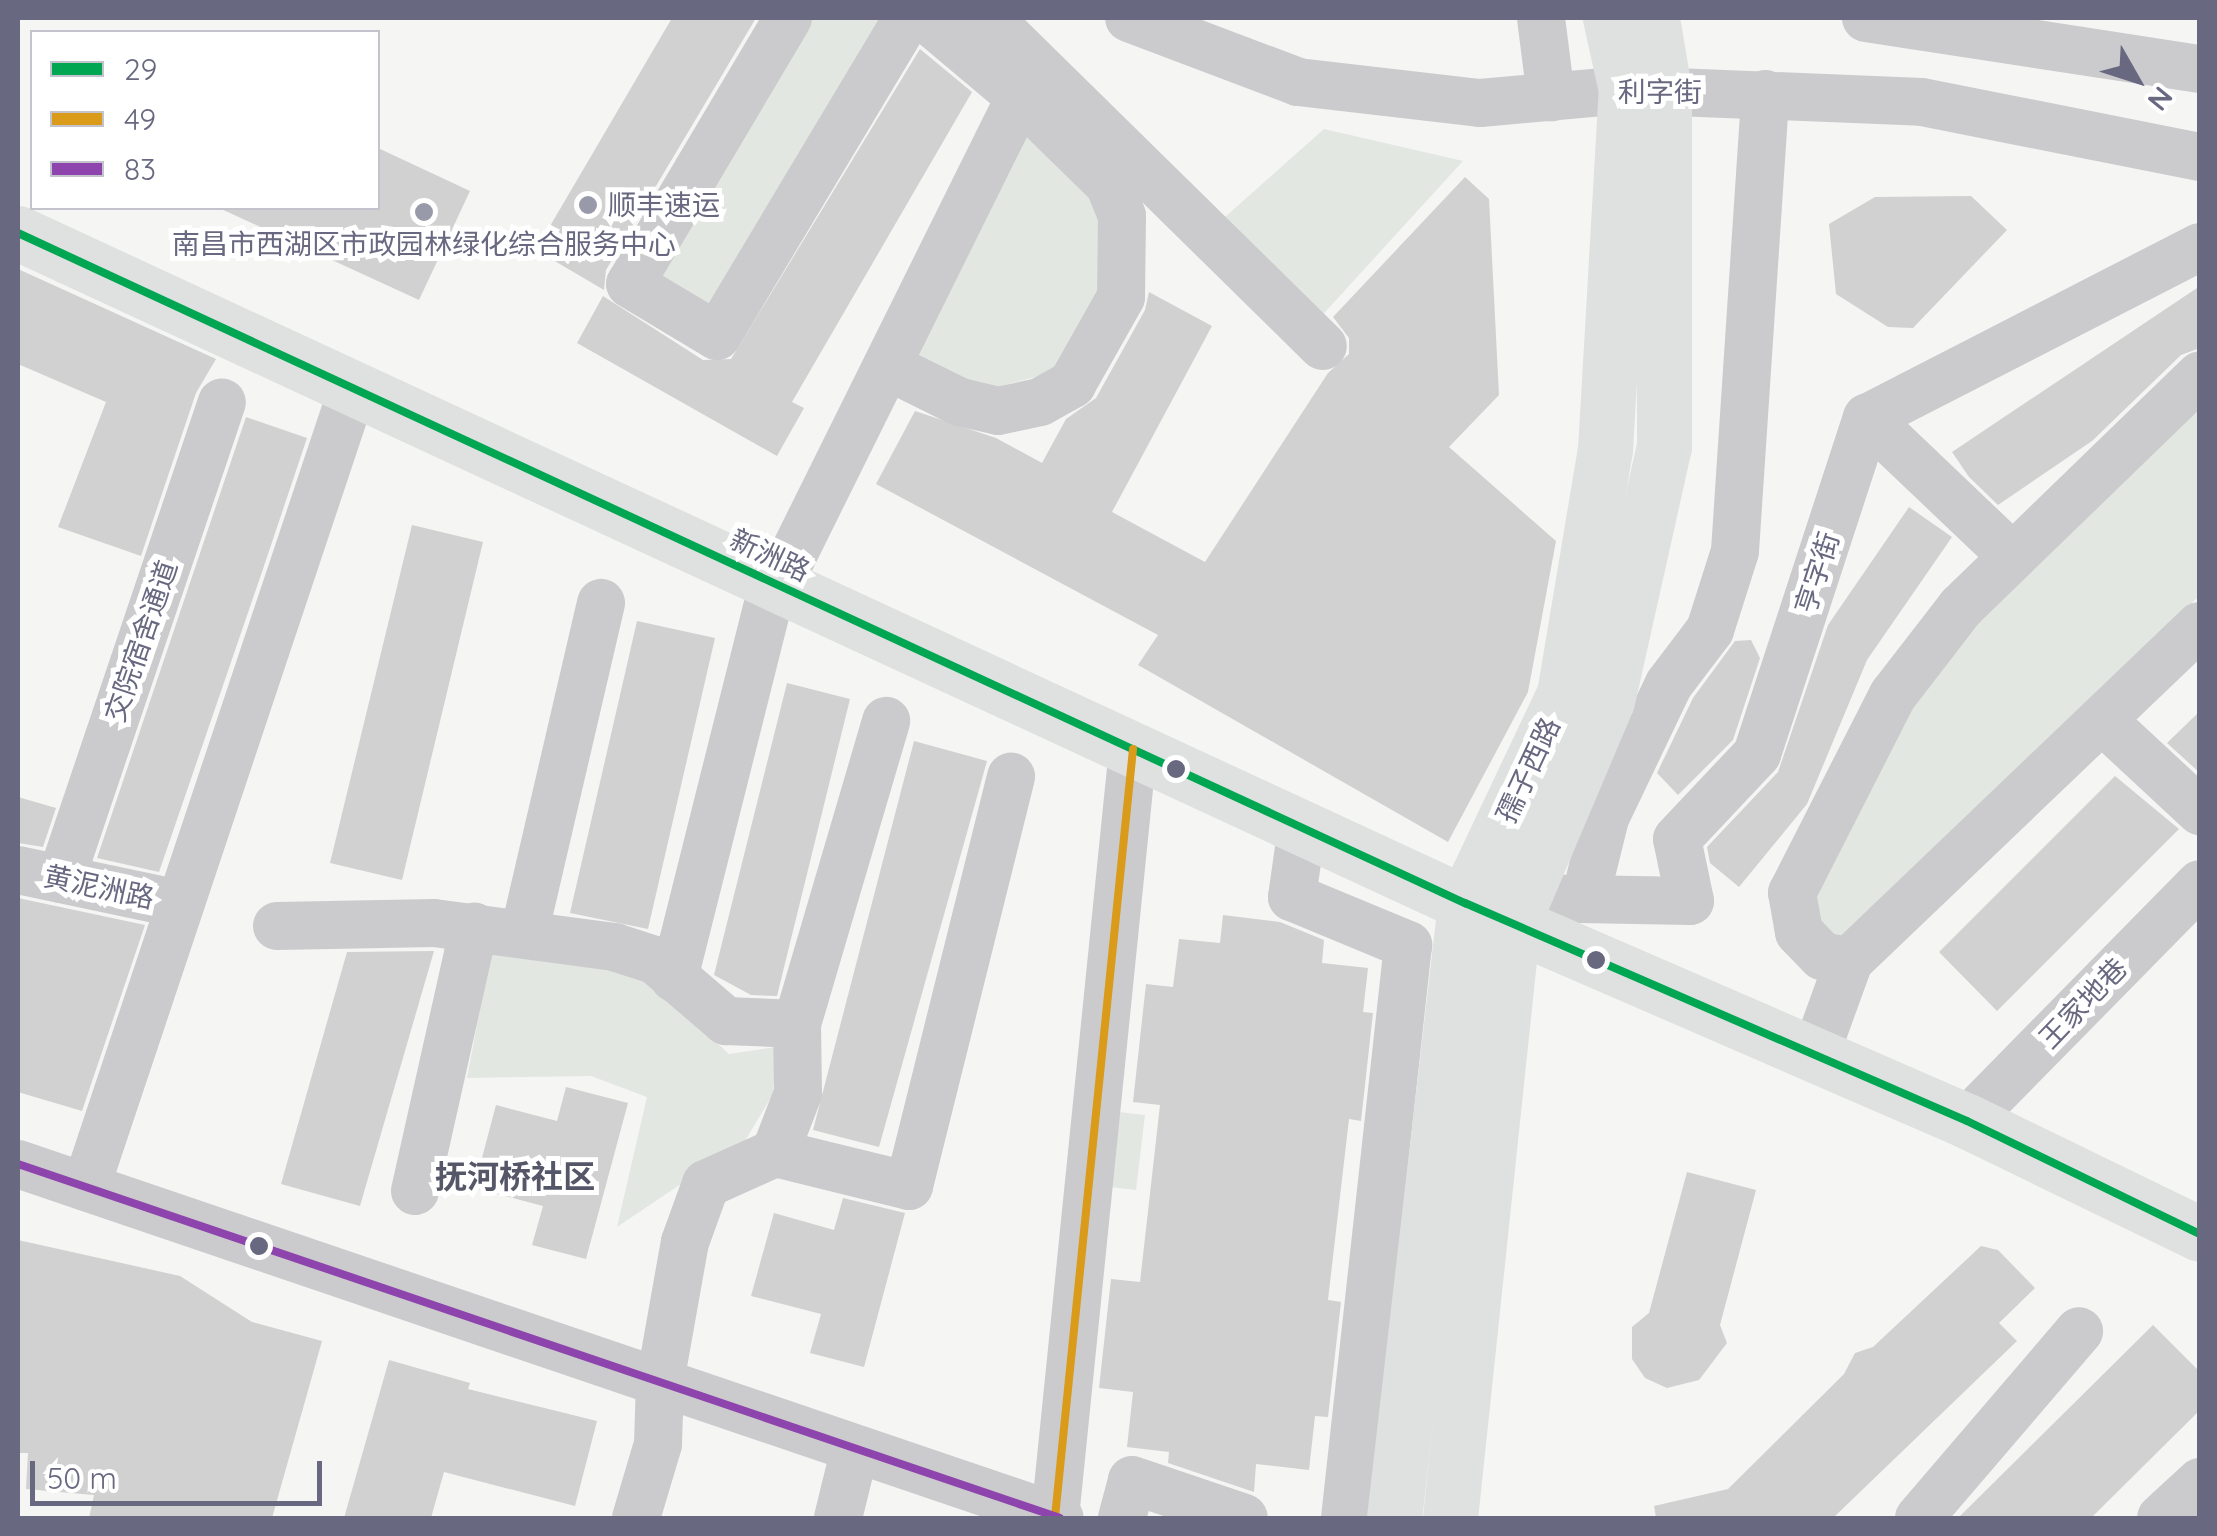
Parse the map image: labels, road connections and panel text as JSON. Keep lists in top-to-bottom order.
{
  "streets": {
    "main road": ["新洲路", "孺子西路"],
    "street": [
      "利字街",
      "亨字街",
      "交院宿舍通道",
      "黄泥洲路",
      "王家地巷"
    ]
  },
  "crossings": [
    ["利字街", "孺子西路"],
    ["新洲路", "亨字街"],
    ["新洲路", "孺子西路"],
    ["新洲路", "王家地巷"],
    ["亨字街", "孺子西路"],
    ["交院宿舍通道", "黄泥洲路"]
  ],
  "districts": ["抚河桥社区"],
  "places": ["顺丰速运", "南昌市西湖区市政园林绿化综合服务中心"],
  "lines": ["transit line 29", "transit line 49", "transit line 83"],
  "legend": ["29", "49", "83"],
  "scale_bar": "50 m",
  "north": "bottom right"
}
